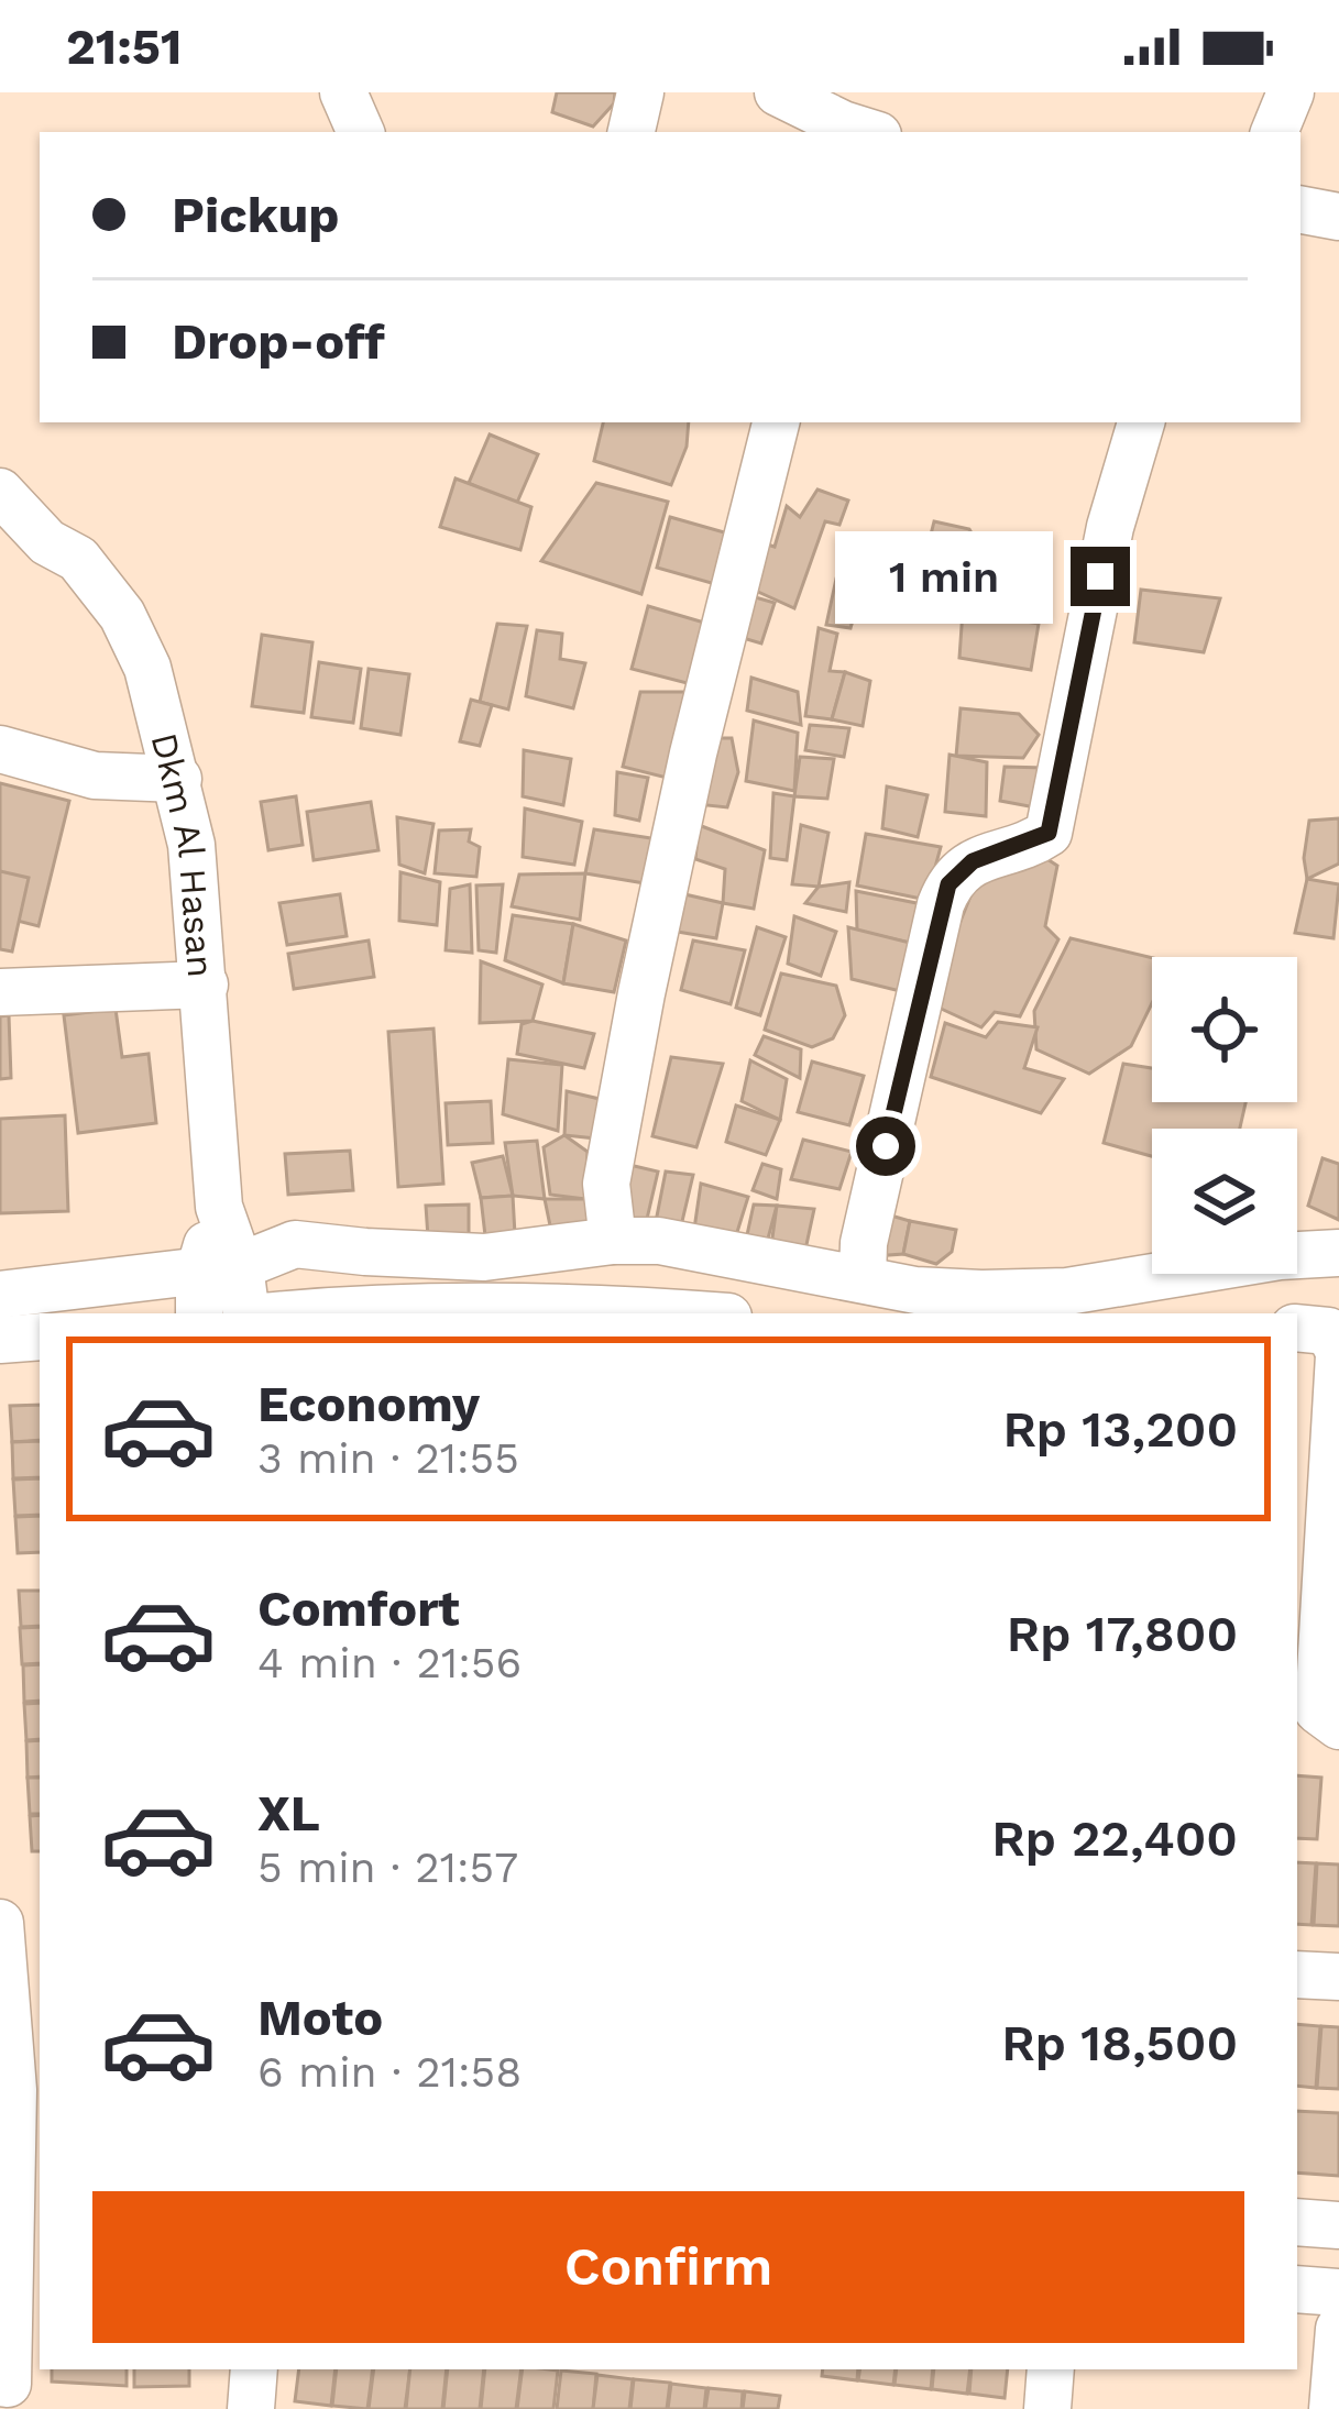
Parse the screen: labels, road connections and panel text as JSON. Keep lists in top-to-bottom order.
{
  "streets": {
    "street": ["Dkm Al Hasan"]
  },
  "page": {
    "status": "21:51",
    "banner": ["Pickup", "Drop-off"],
    "bubble": "1 min",
    "list": [
      {
        "name": "Economy",
        "note": "3 min · 21:55",
        "value": "Rp 13,200"
      },
      {
        "name": "Comfort",
        "note": "4 min · 21:56",
        "value": "Rp 17,800"
      },
      {
        "name": "XL",
        "note": "5 min · 21:57",
        "value": "Rp 22,400"
      },
      {
        "name": "Moto",
        "note": "6 min · 21:58",
        "value": "Rp 18,500"
      }
    ],
    "buttons": "Confirm"
  }
}
